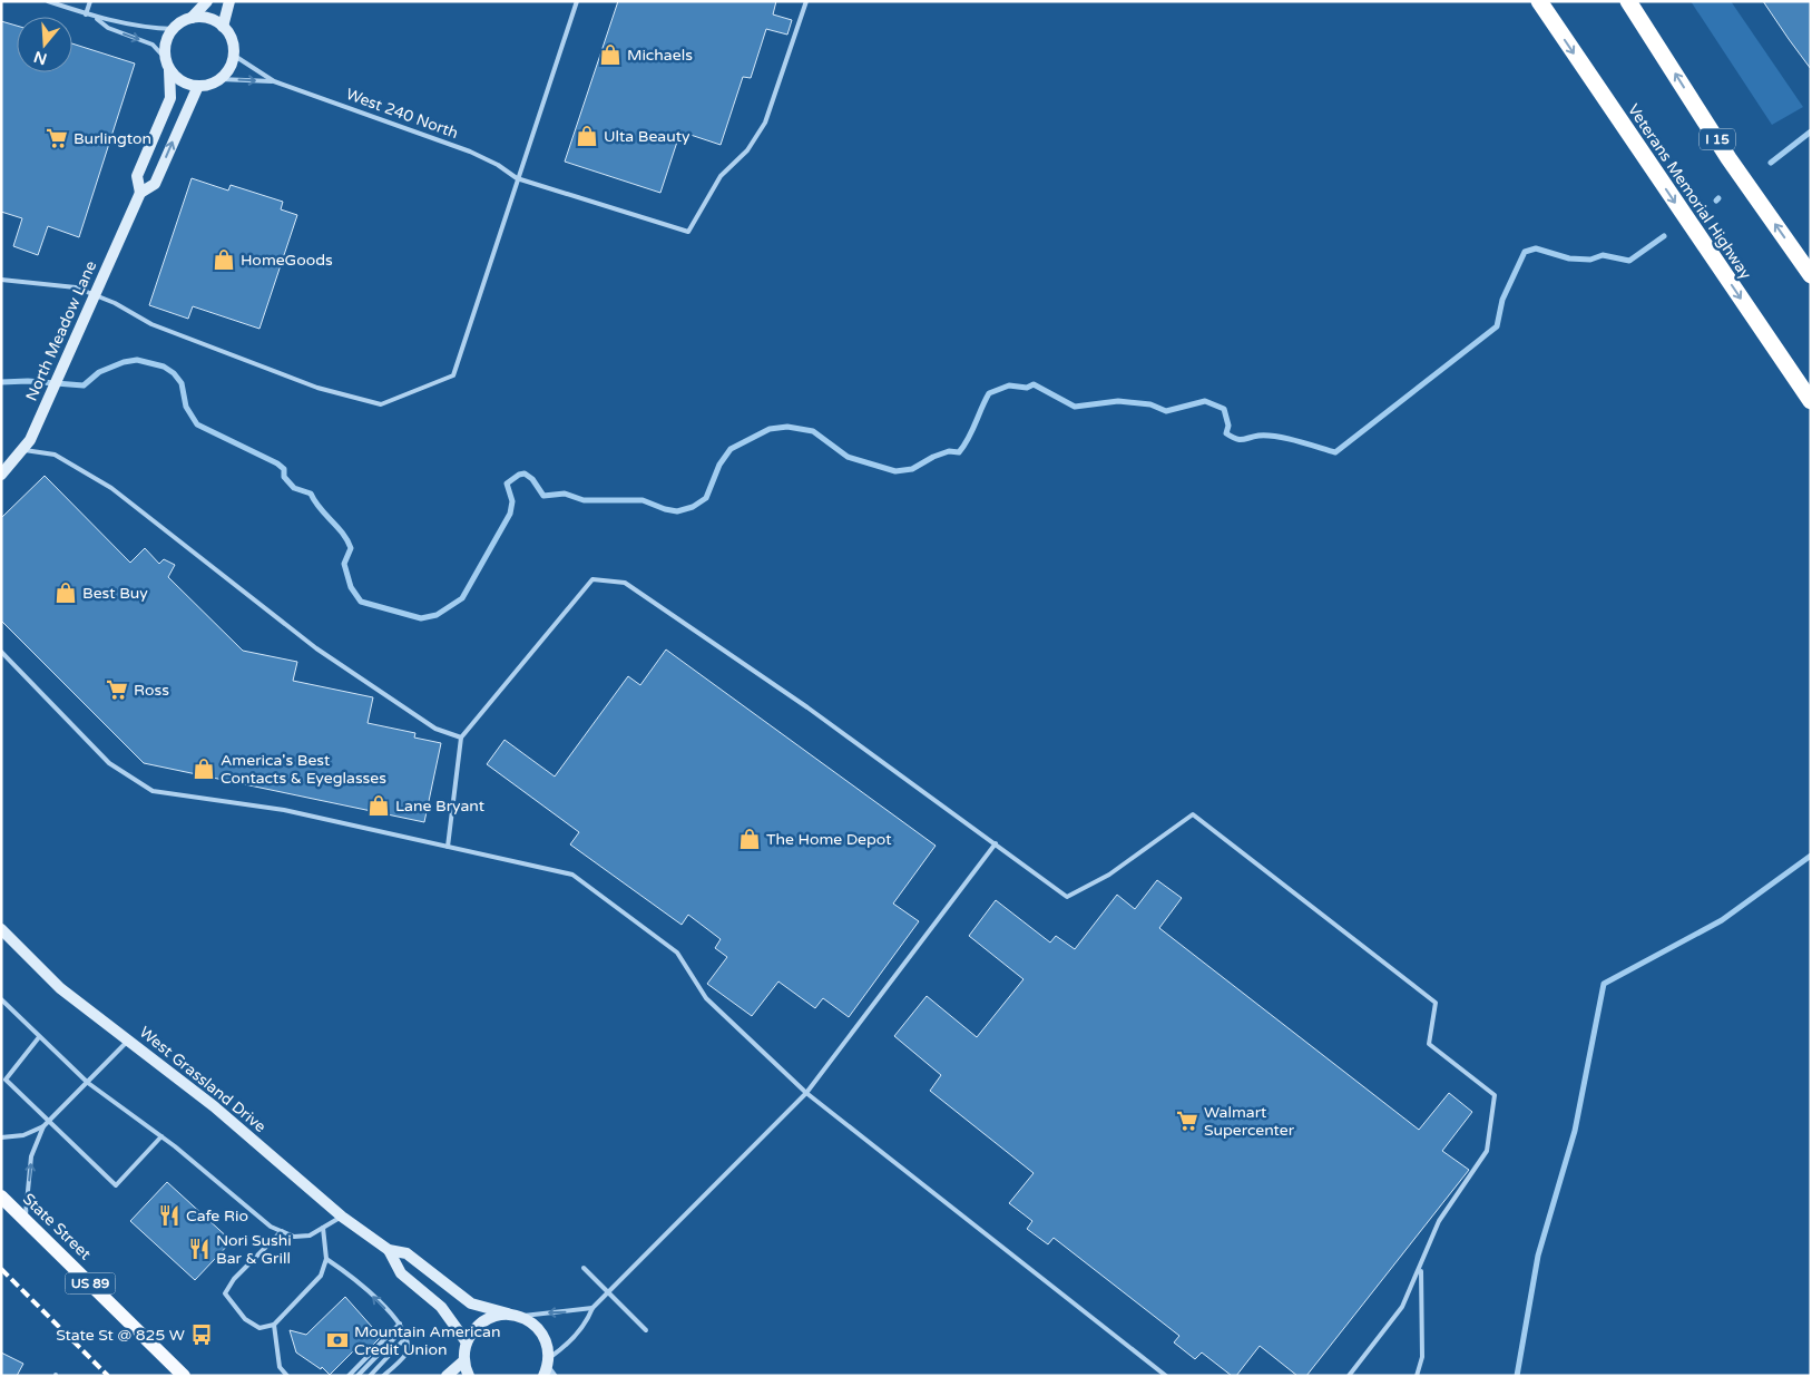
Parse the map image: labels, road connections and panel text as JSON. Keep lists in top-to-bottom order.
{
  "streets": {
    "highway": ["I 15", "Veterans Memorial Highway"],
    "main road": ["State Street", "US 89"],
    "street": ["North Meadow Lane", "West Grassland Drive"],
    "lane": ["West 240 North"]
  },
  "crossings": [
    ["West 240 North", "North Meadow Lane"]
  ],
  "places": {
    "shop": [
      "Michaels",
      "Ulta Beauty",
      "HomeGoods",
      "Best Buy",
      "America's Best Contacts & Eyeglasses",
      "Lane Bryant",
      "The Home Depot"
    ],
    "supermarket": ["Burlington", "Ross", "Walmart Supercenter"],
    "restaurant": ["Cafe Rio", "Nori Sushi Bar & Grill"],
    "bus stop": ["State St @ 825 W"],
    "bank": ["Mountain American Credit Union"]
  },
  "north": "bottom"
}
